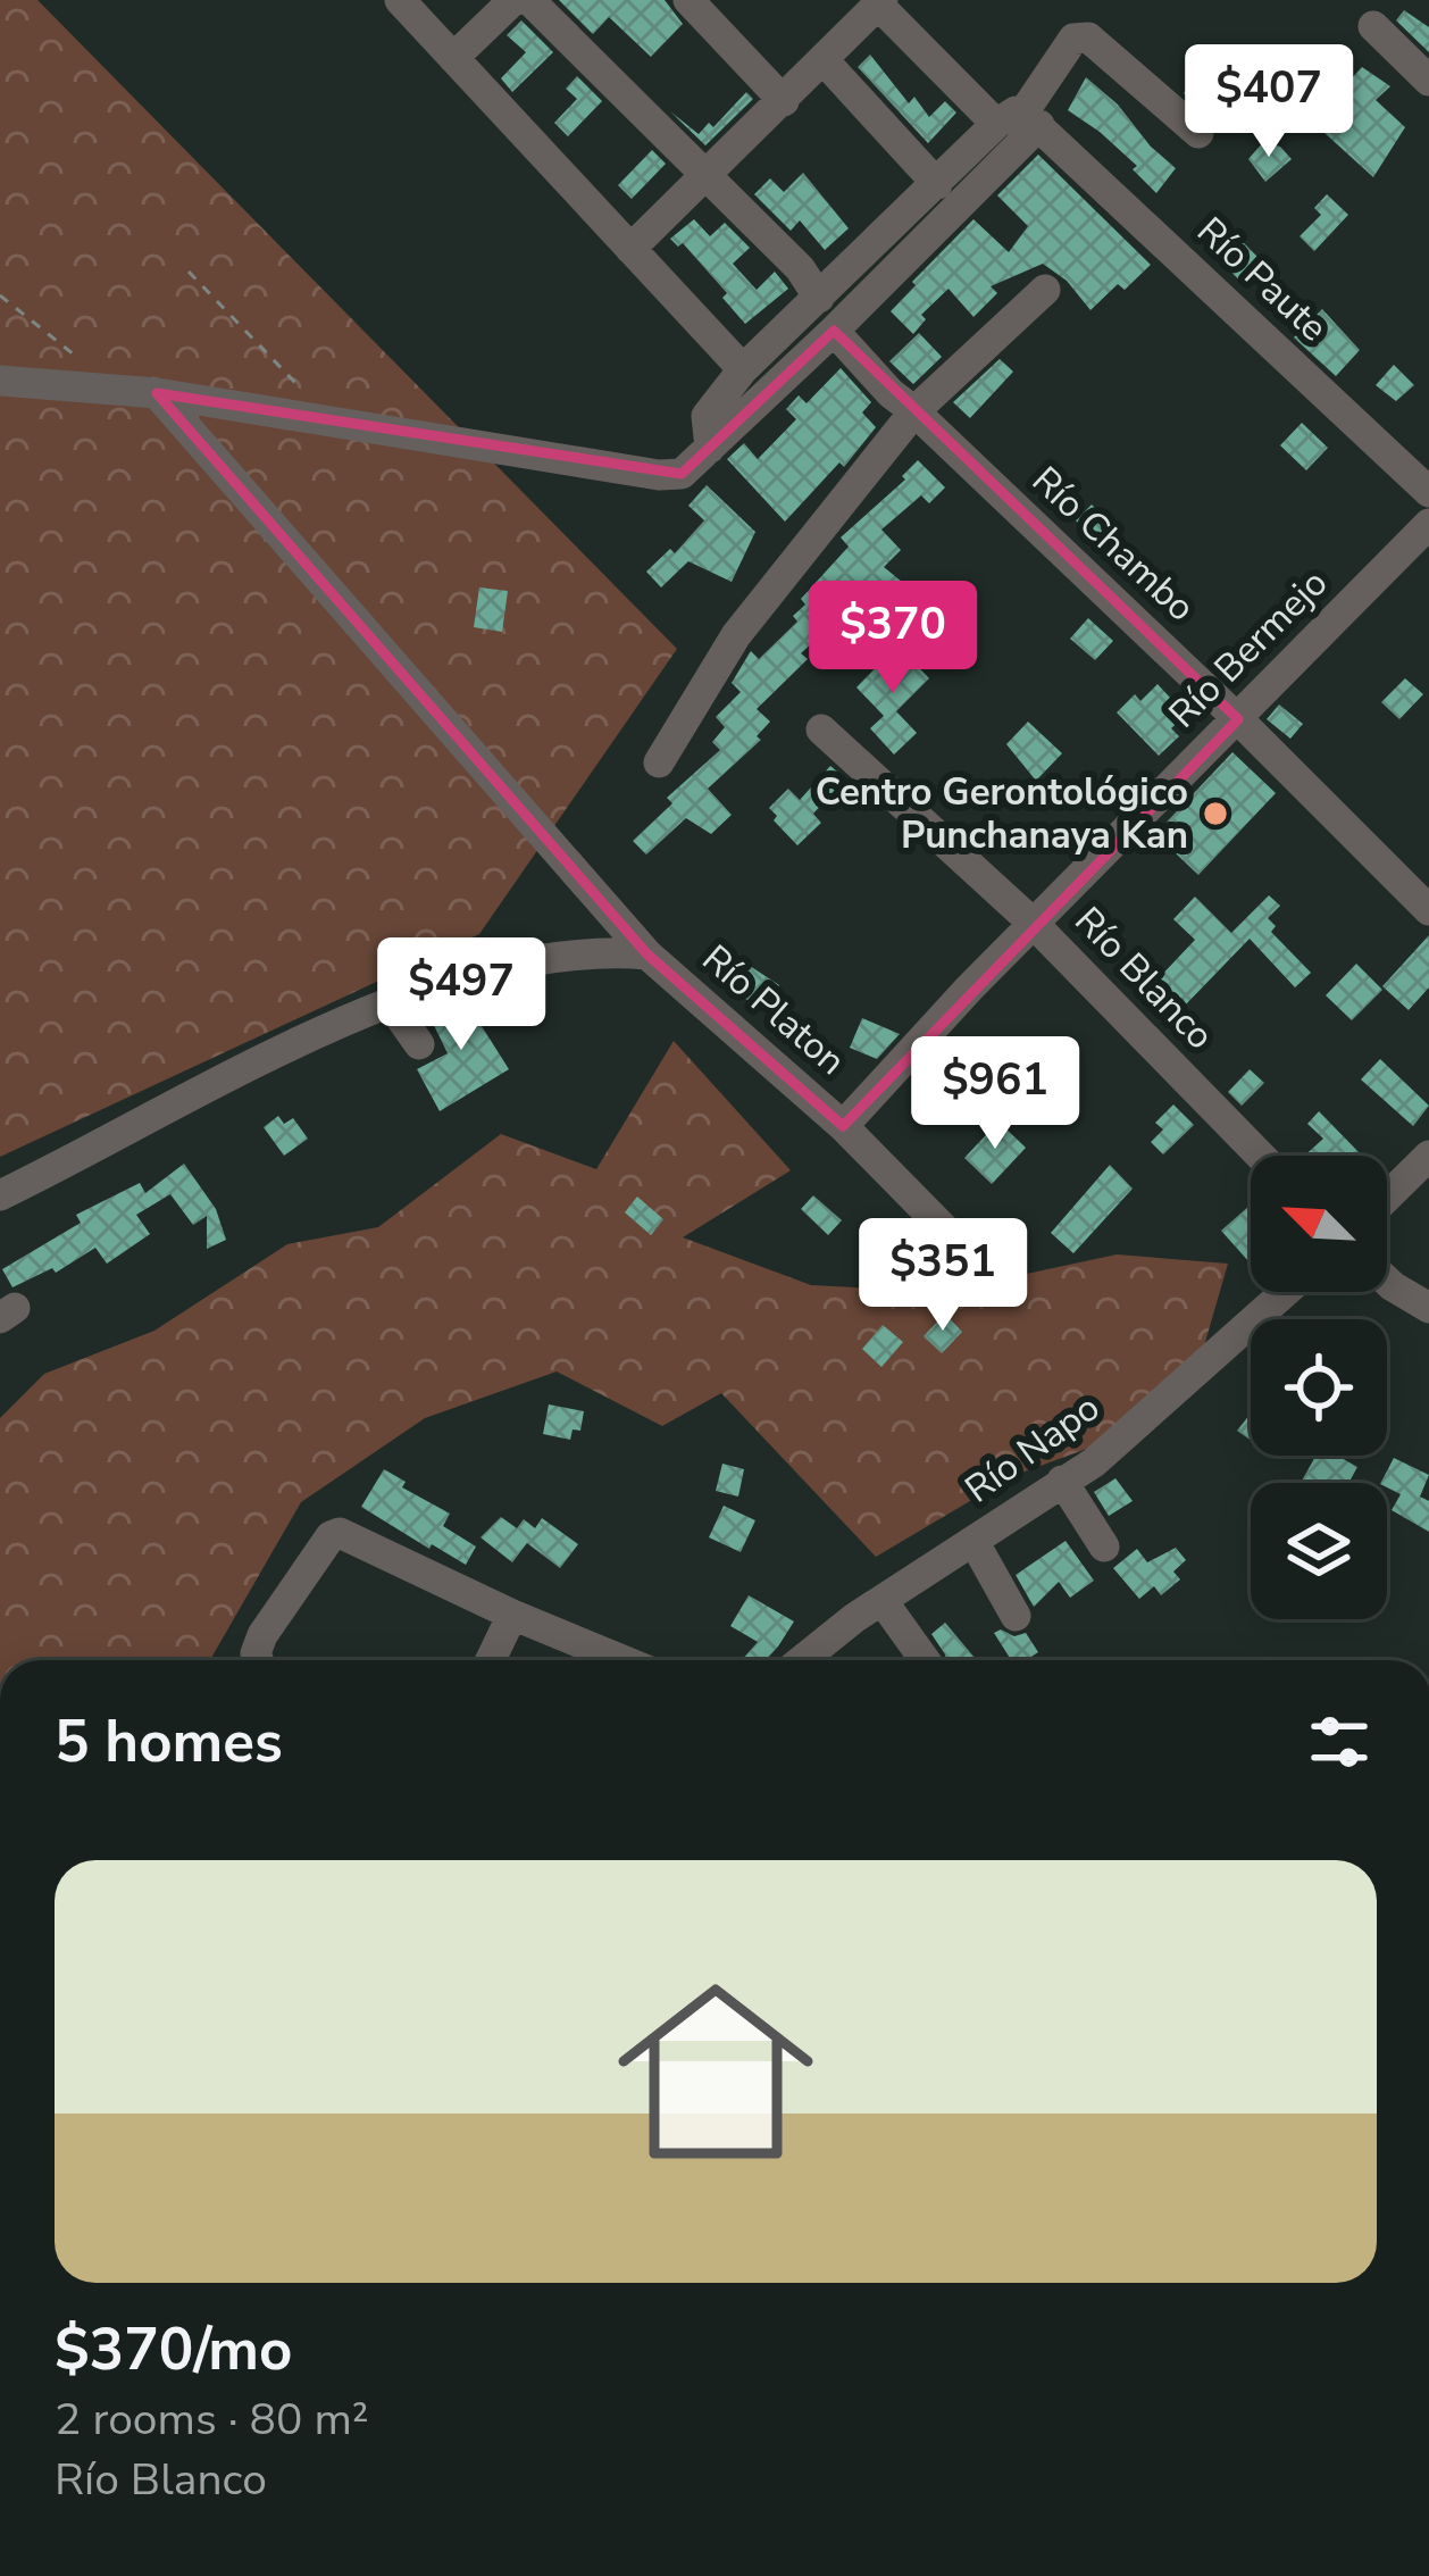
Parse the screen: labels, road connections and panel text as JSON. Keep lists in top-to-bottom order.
{
  "streets": {
    "street": [
      "Río Paute",
      "Río Chambo",
      "Río Bermejo",
      "Río Blanco",
      "Río Platon",
      "Río Napo"
    ]
  },
  "crossings": [
    ["Río Chambo", "Río Bermejo"],
    ["Río Bermejo", "Río Blanco"],
    ["Río Bermejo", "Río Platon"]
  ],
  "places": ["Centro Gerontológico Punchanaya Kan"],
  "north": "top left",
  "page": {
    "price": [
      "$407",
      "$370",
      "$497",
      "$961",
      "$351"
    ],
    "heading": "5 homes",
    "list": [
      {
        "name": "$370/mo",
        "note": "2 rooms · 80 m² · Río Blanco"
      }
    ]
  }
}
